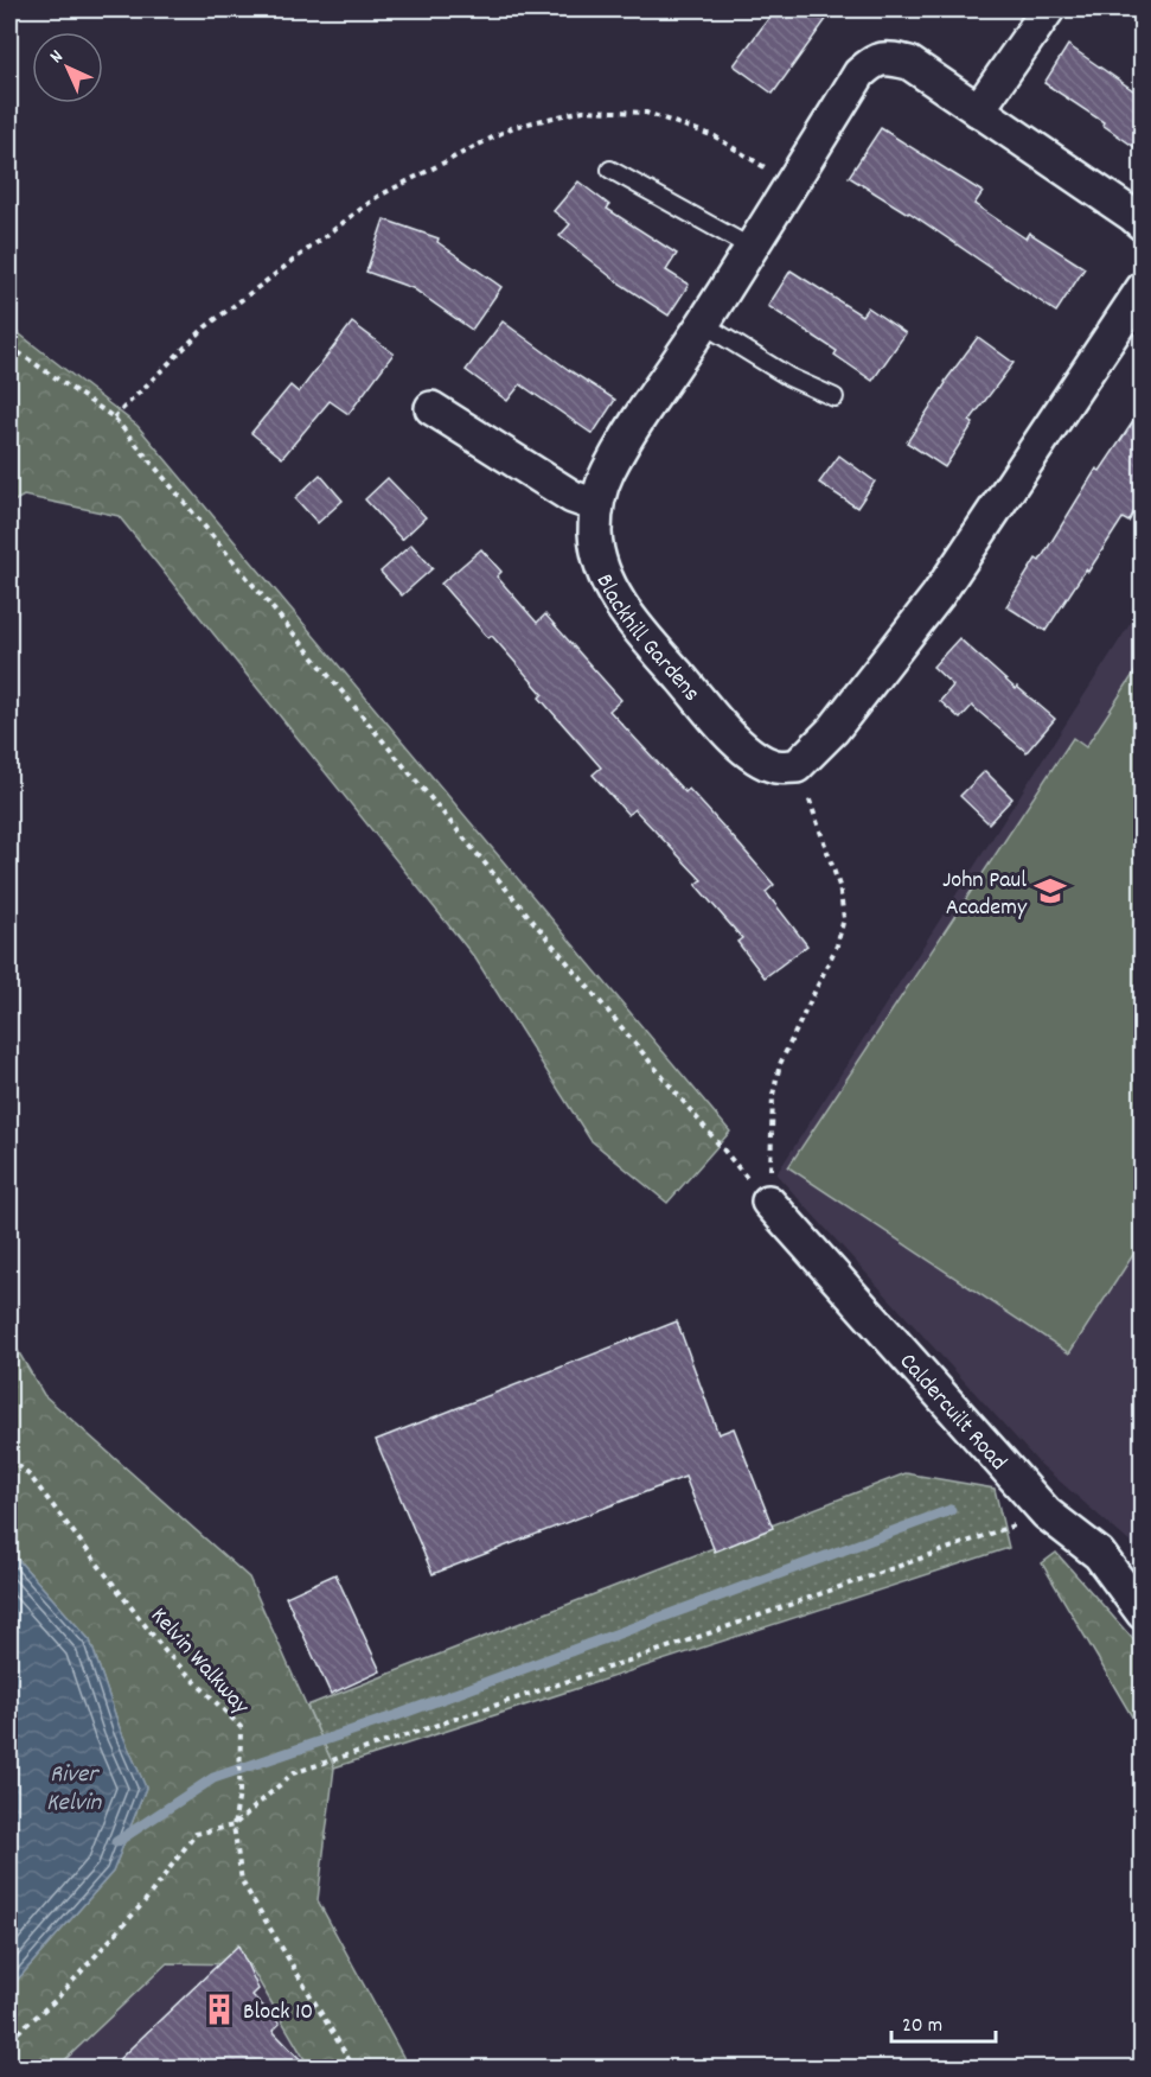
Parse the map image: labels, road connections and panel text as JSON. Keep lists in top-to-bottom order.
{
  "streets": {
    "street": ["Blackhill Gardens", "Caldercuilt Road"],
    "path": ["Kelvin Walkway"]
  },
  "water": ["River Kelvin"],
  "places": {
    "school or university": ["John Paul Academy"],
    "building": ["Block 10"]
  },
  "scale_bar": "20 m",
  "north": "top left"
}
